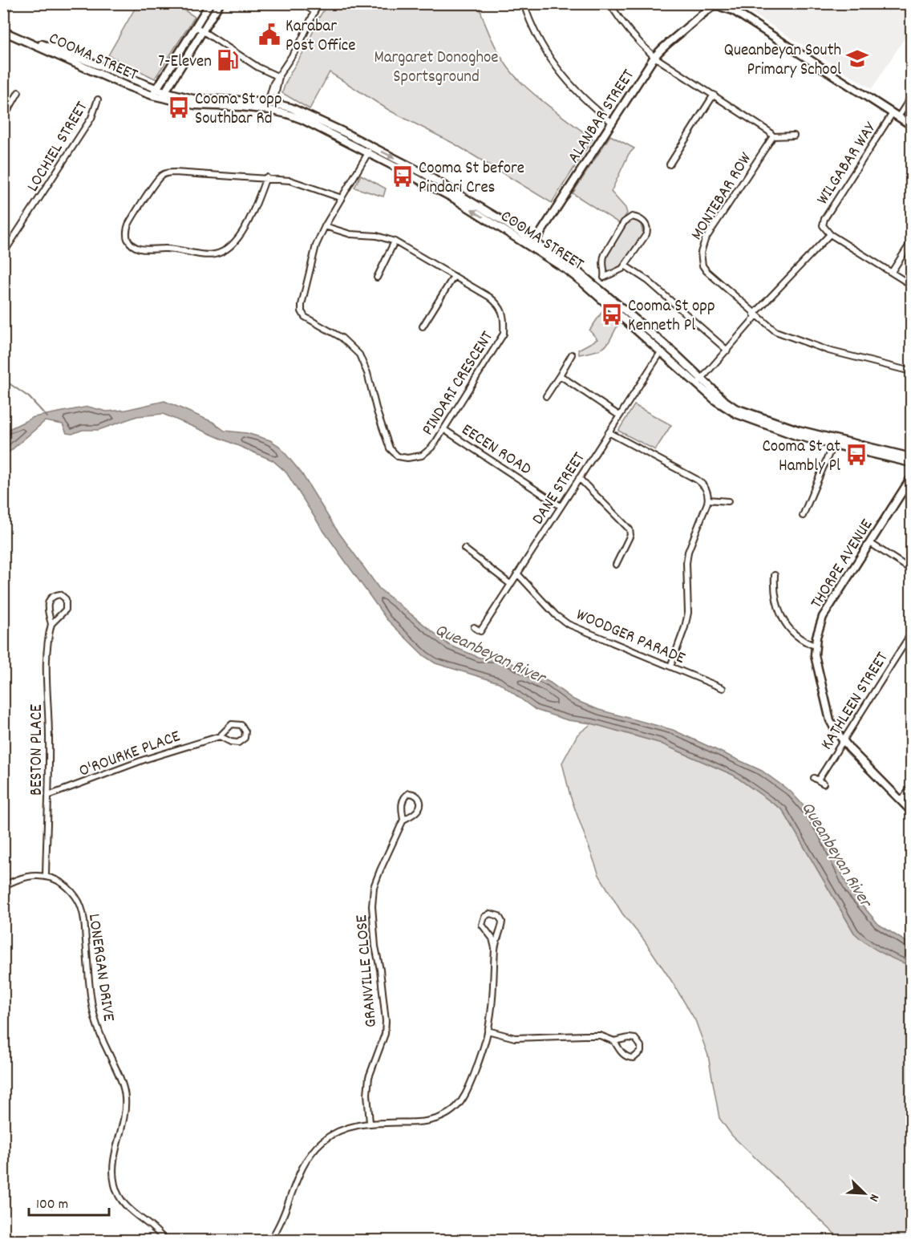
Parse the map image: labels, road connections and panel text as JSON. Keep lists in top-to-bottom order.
{
  "streets": {
    "main road": ["COOMA STREET", "ALANBAR STREET", "THORPE AVENUE"],
    "street": [
      "LOCHIEL STREET",
      "WILGABAR WAY",
      "MONTEBAR ROW",
      "PINDARI CRESCENT",
      "EECEN ROAD",
      "DANE STREET",
      "WOODGER PARADE",
      "KATHLEEN STREET",
      "BESTON PLACE",
      "O'ROURKE PLACE",
      "LONERGAN DRIVE",
      "GRANVILLE CLOSE"
    ]
  },
  "crossings": [
    ["COOMA STREET", "ALANBAR STREET"],
    ["COOMA STREET", "PINDARI CRESCENT"],
    ["COOMA STREET", "DANE STREET"],
    ["PINDARI CRESCENT", "EECEN ROAD"],
    ["EECEN ROAD", "DANE STREET"],
    ["DANE STREET", "WOODGER PARADE"],
    ["THORPE AVENUE", "KATHLEEN STREET"],
    ["BESTON PLACE", "O'ROURKE PLACE"],
    ["BESTON PLACE", "LONERGAN DRIVE"]
  ],
  "water": ["Queanbeyan River"],
  "parks": ["Margaret Donoghoe Sportsground"],
  "places": {
    "public building": ["Karabar Post Office"],
    "school or university": ["Queanbeyan South Primary School"],
    "fuel station": ["7-Eleven"],
    "bus stop": [
      "Cooma St opp Southbar Rd",
      "Cooma St before Pindari Cres",
      "Cooma St opp Kenneth Pl",
      "Cooma St at Hambly Pl"
    ]
  },
  "scale_bar": "100 m",
  "north": "bottom right"
}
